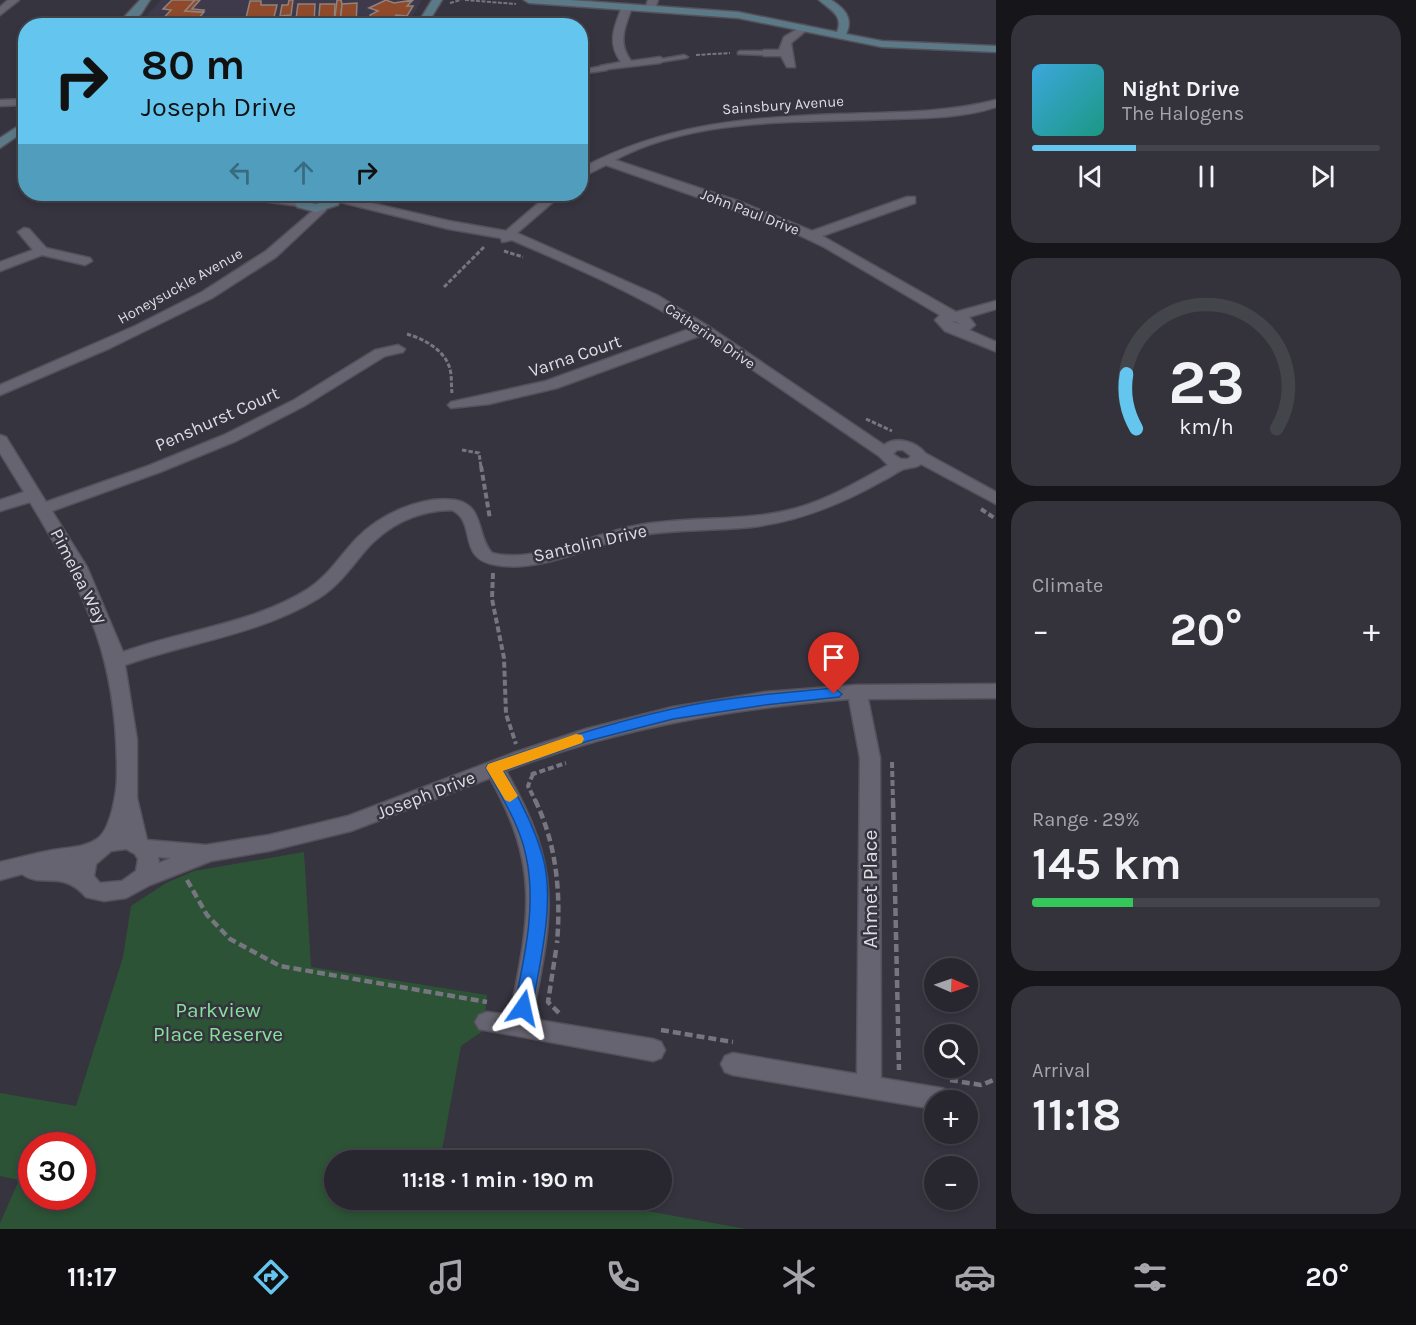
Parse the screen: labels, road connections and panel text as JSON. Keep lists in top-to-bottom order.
{
  "streets": {
    "street": [
      "Sainsbury Avenue",
      "John Paul Drive",
      "Honeysuckle Avenue",
      "Catherine Drive",
      "Varna Court",
      "Penshurst Court",
      "Santolin Drive",
      "Pimelea Way",
      "Joseph Drive",
      "Ahmet Place"
    ]
  },
  "crossings": [
    ["Sainsbury Avenue", "John Paul Drive"],
    ["Honeysuckle Avenue", "Catherine Drive"],
    ["Catherine Drive", "Varna Court"],
    ["Catherine Drive", "Santolin Drive"],
    ["Penshurst Court", "Pimelea Way"],
    ["Pimelea Way", "Joseph Drive"],
    ["Joseph Drive", "Ahmet Place"]
  ],
  "parks": ["Parkview Place Reserve"],
  "north": "right",
  "page": {
    "turn": ["80 m", "Joseph Drive"],
    "song": ["Night Drive", "The Halogens"],
    "tile": [
      "Climate",
      ["Range · 29%", "145 km"],
      ["Arrival", "11:18"]
    ],
    "heat": ["−", "20°", "+"],
    "map_buttons": ["+", "−"],
    "limit": "30",
    "trip": "11:18 · 1 min · 190 m",
    "tabs": ["11:17", "20°"],
    "gauge": ["23", "km/h"]
  }
}
